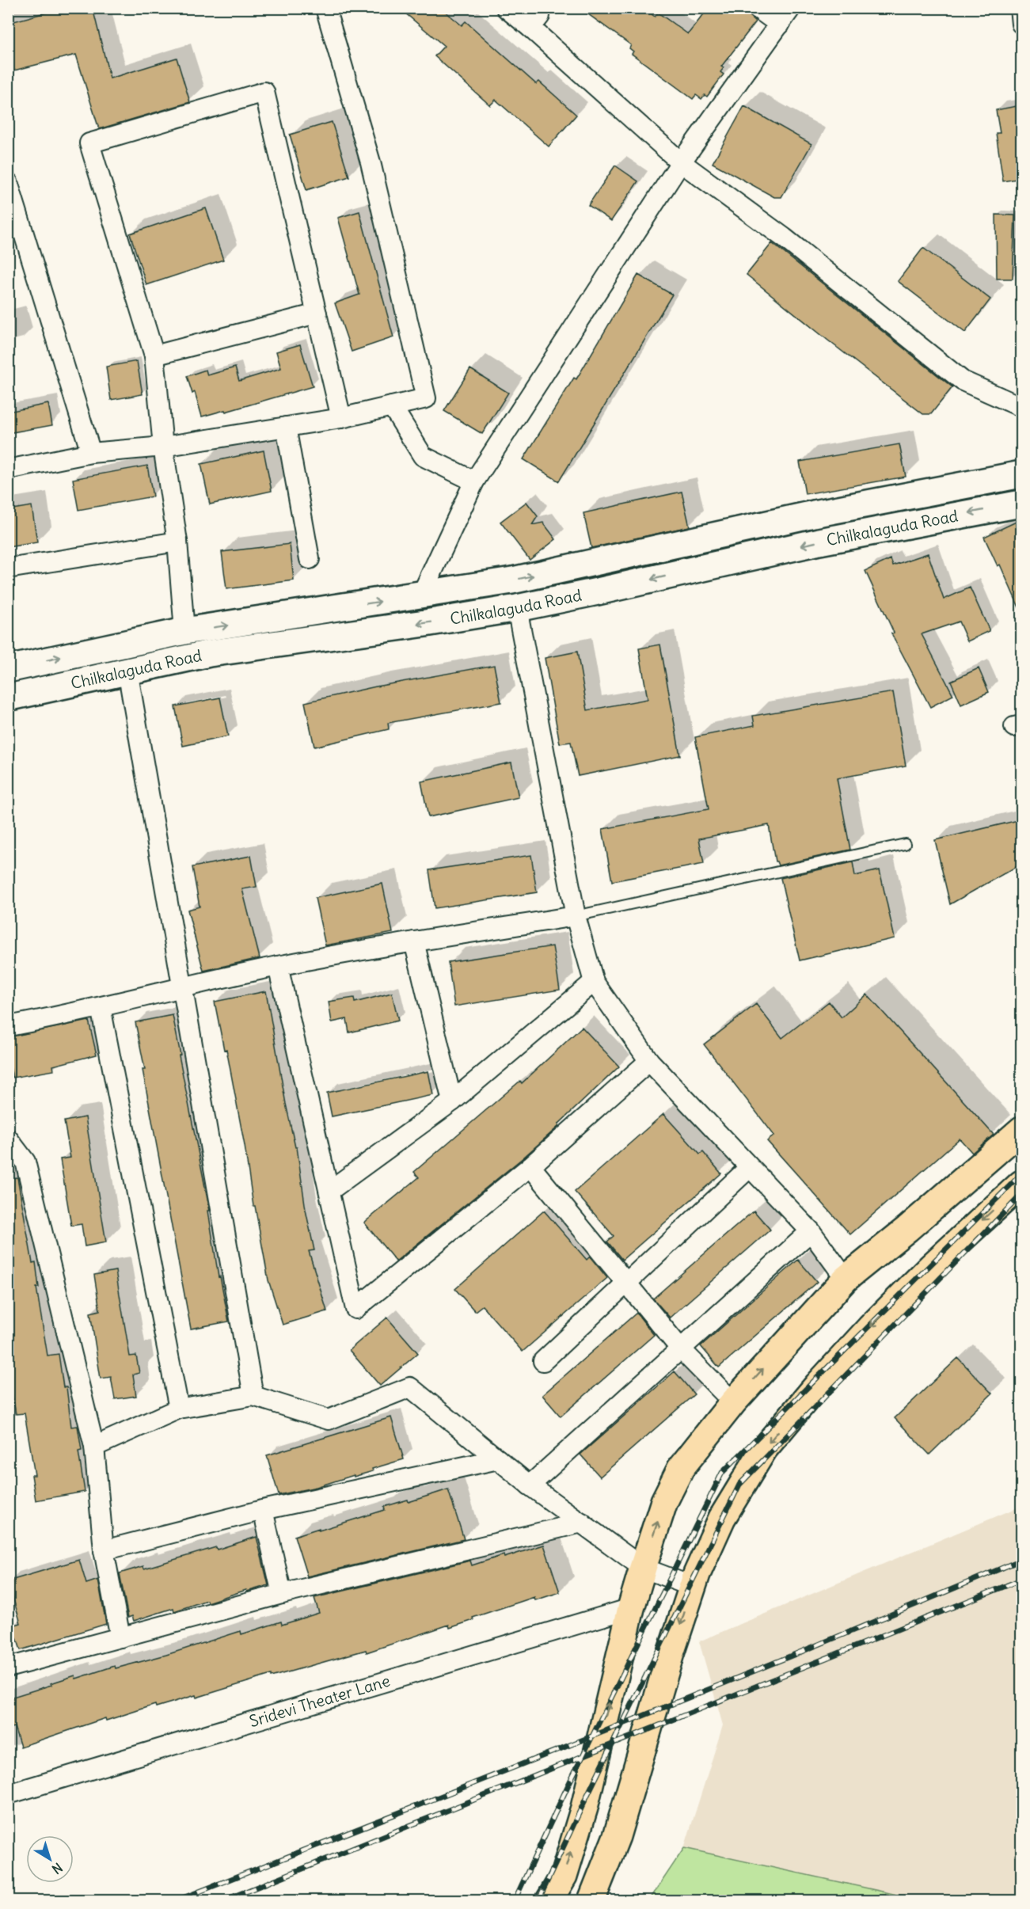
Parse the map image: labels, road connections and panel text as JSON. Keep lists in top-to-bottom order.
{
  "streets": {
    "main road": ["Chilkalaguda Road"],
    "street": ["Sridevi Theater Lane"]
  },
  "north": "bottom right"
}
